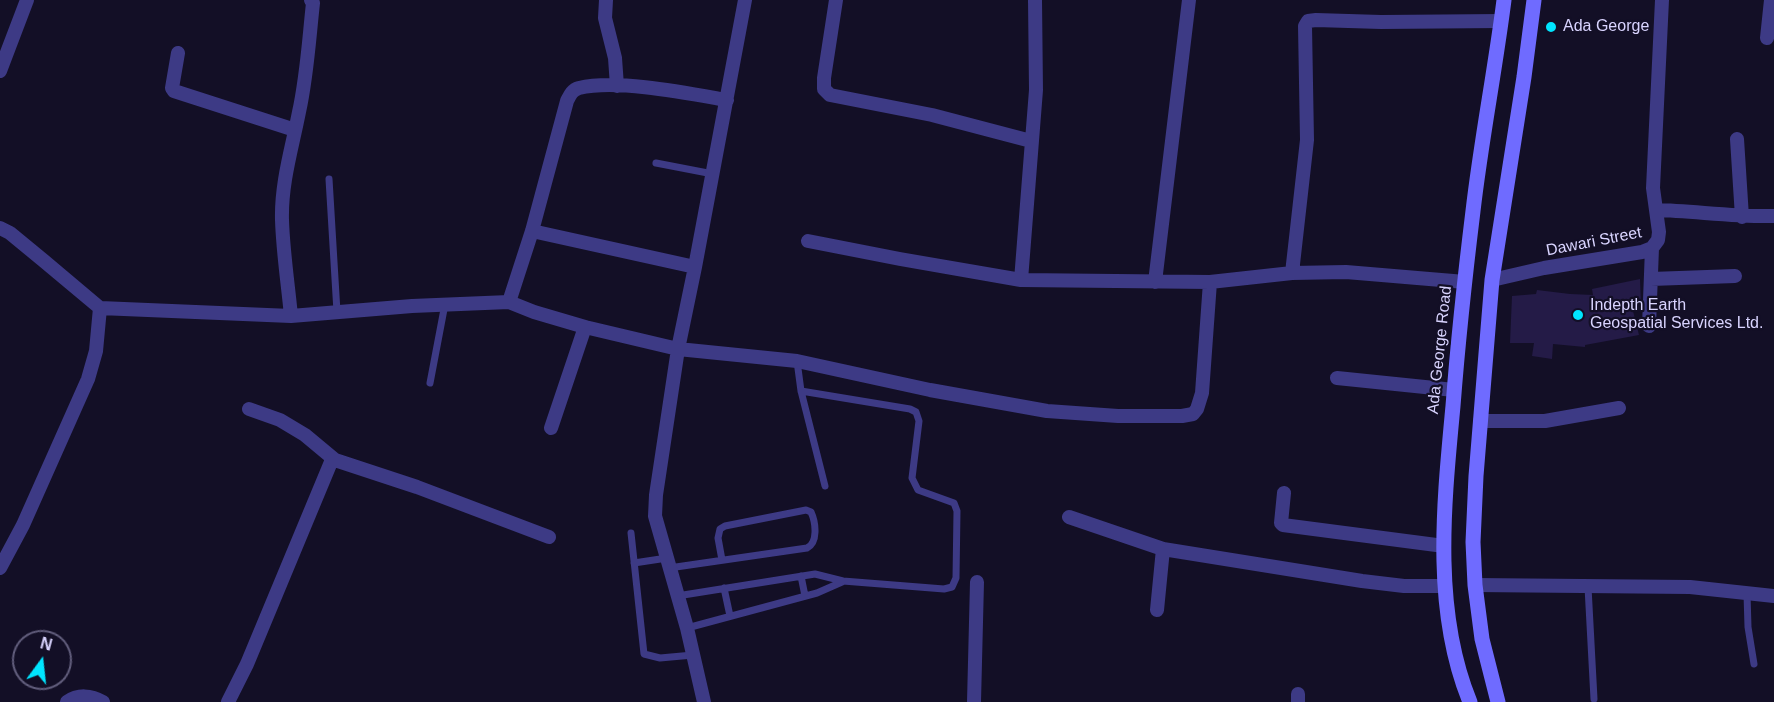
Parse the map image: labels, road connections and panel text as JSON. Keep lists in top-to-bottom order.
{
  "streets": {
    "main road": ["Ada George Road"],
    "street": ["Dawari Street"]
  },
  "places": ["Ada George", "Indepth Earth Geospatial Services Ltd."],
  "north": "top"
}
